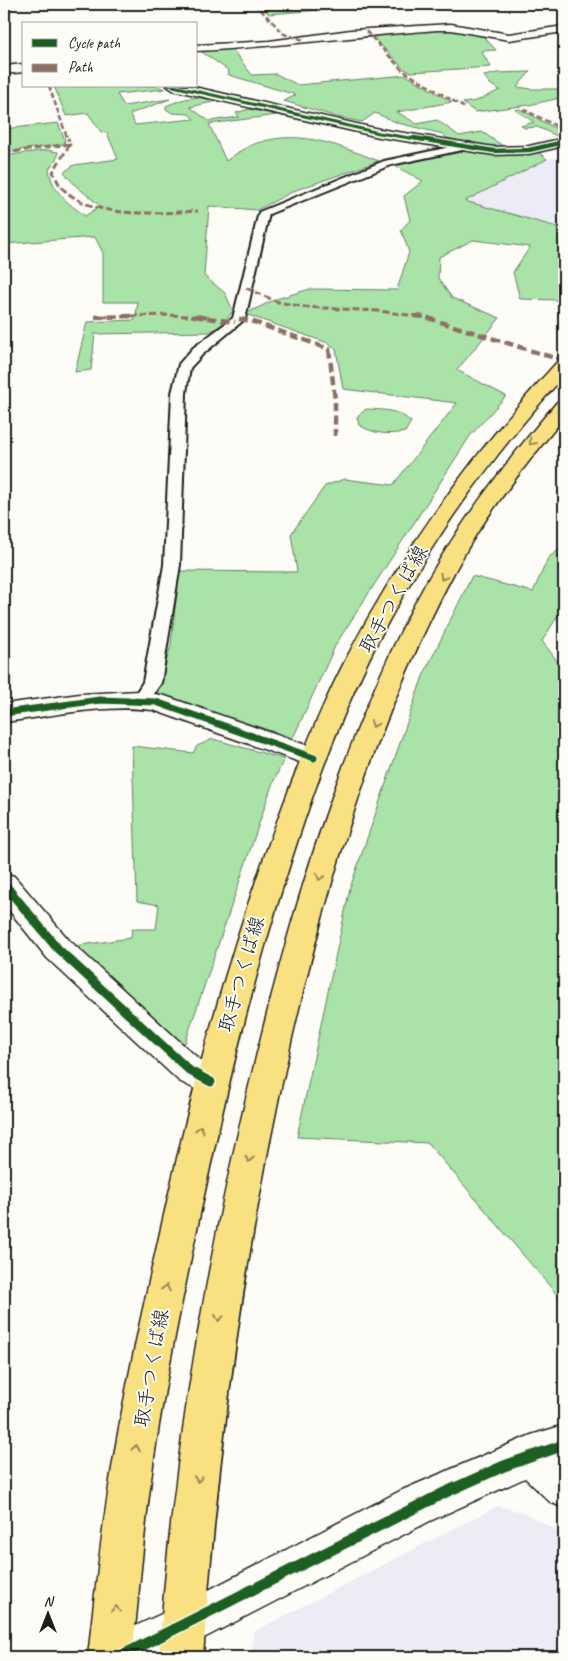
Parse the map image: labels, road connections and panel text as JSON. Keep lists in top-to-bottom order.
{
  "streets": {
    "main road": ["取手つくば線"]
  },
  "legend": ["Cycle path", "Path"],
  "north": "top"
}
